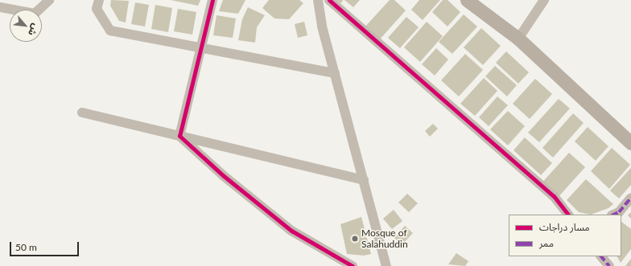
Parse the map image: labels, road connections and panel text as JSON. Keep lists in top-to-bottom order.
{
  "places": ["Mosque of Salahuddin"],
  "legend": ["مسار دراجات", "ممر"],
  "scale_bar": "50 m",
  "north": "bottom right"
}
